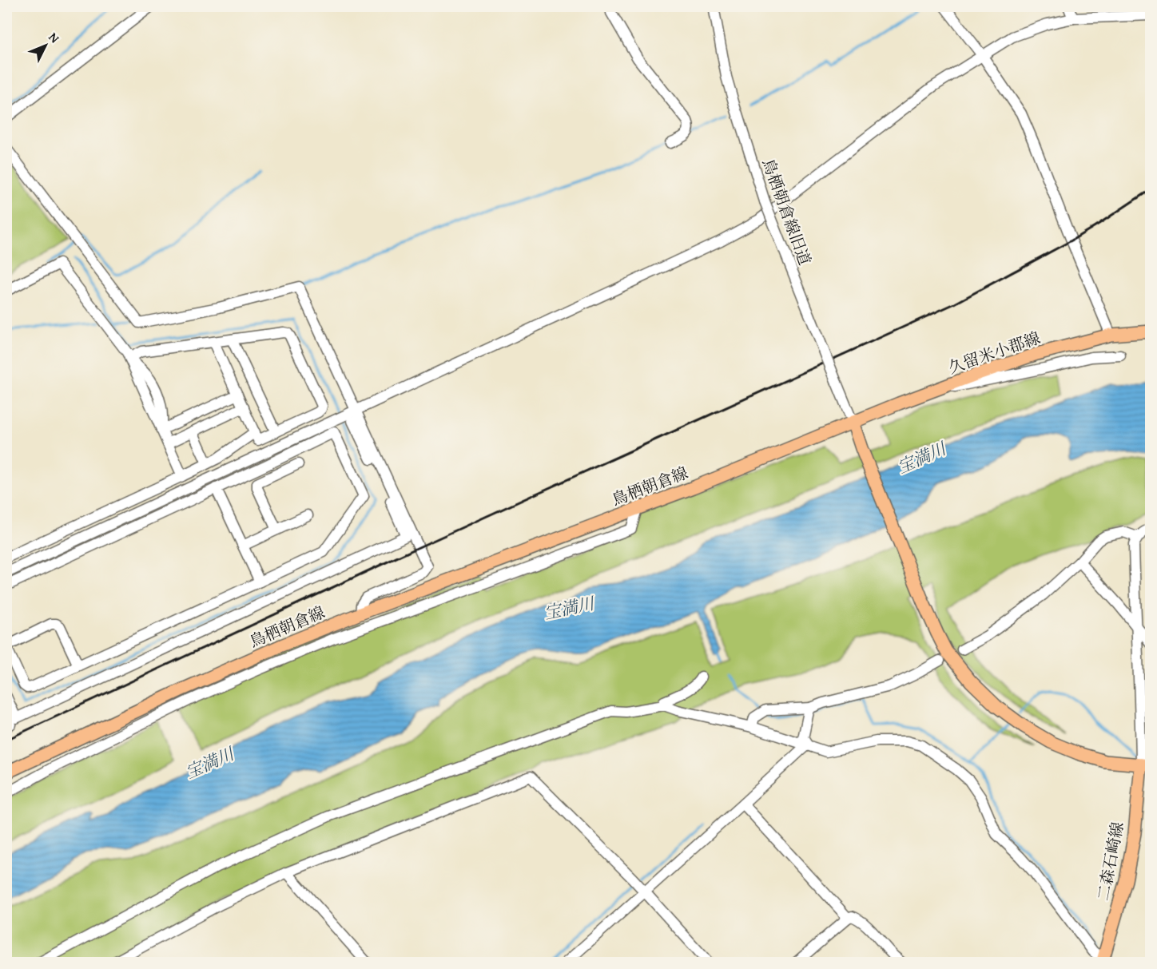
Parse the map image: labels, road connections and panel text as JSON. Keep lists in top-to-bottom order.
{
  "streets": {
    "main road": ["久留米小郡線", "鳥栖朝倉線", "二森石崎線"],
    "street": ["鳥栖朝倉線旧道"]
  },
  "crossings": [
    ["鳥栖朝倉線旧道", "久留米小郡線"],
    ["鳥栖朝倉線旧道", "鳥栖朝倉線"],
    ["久留米小郡線", "鳥栖朝倉線"]
  ],
  "water": ["宝満川"],
  "north": "top right"
}
